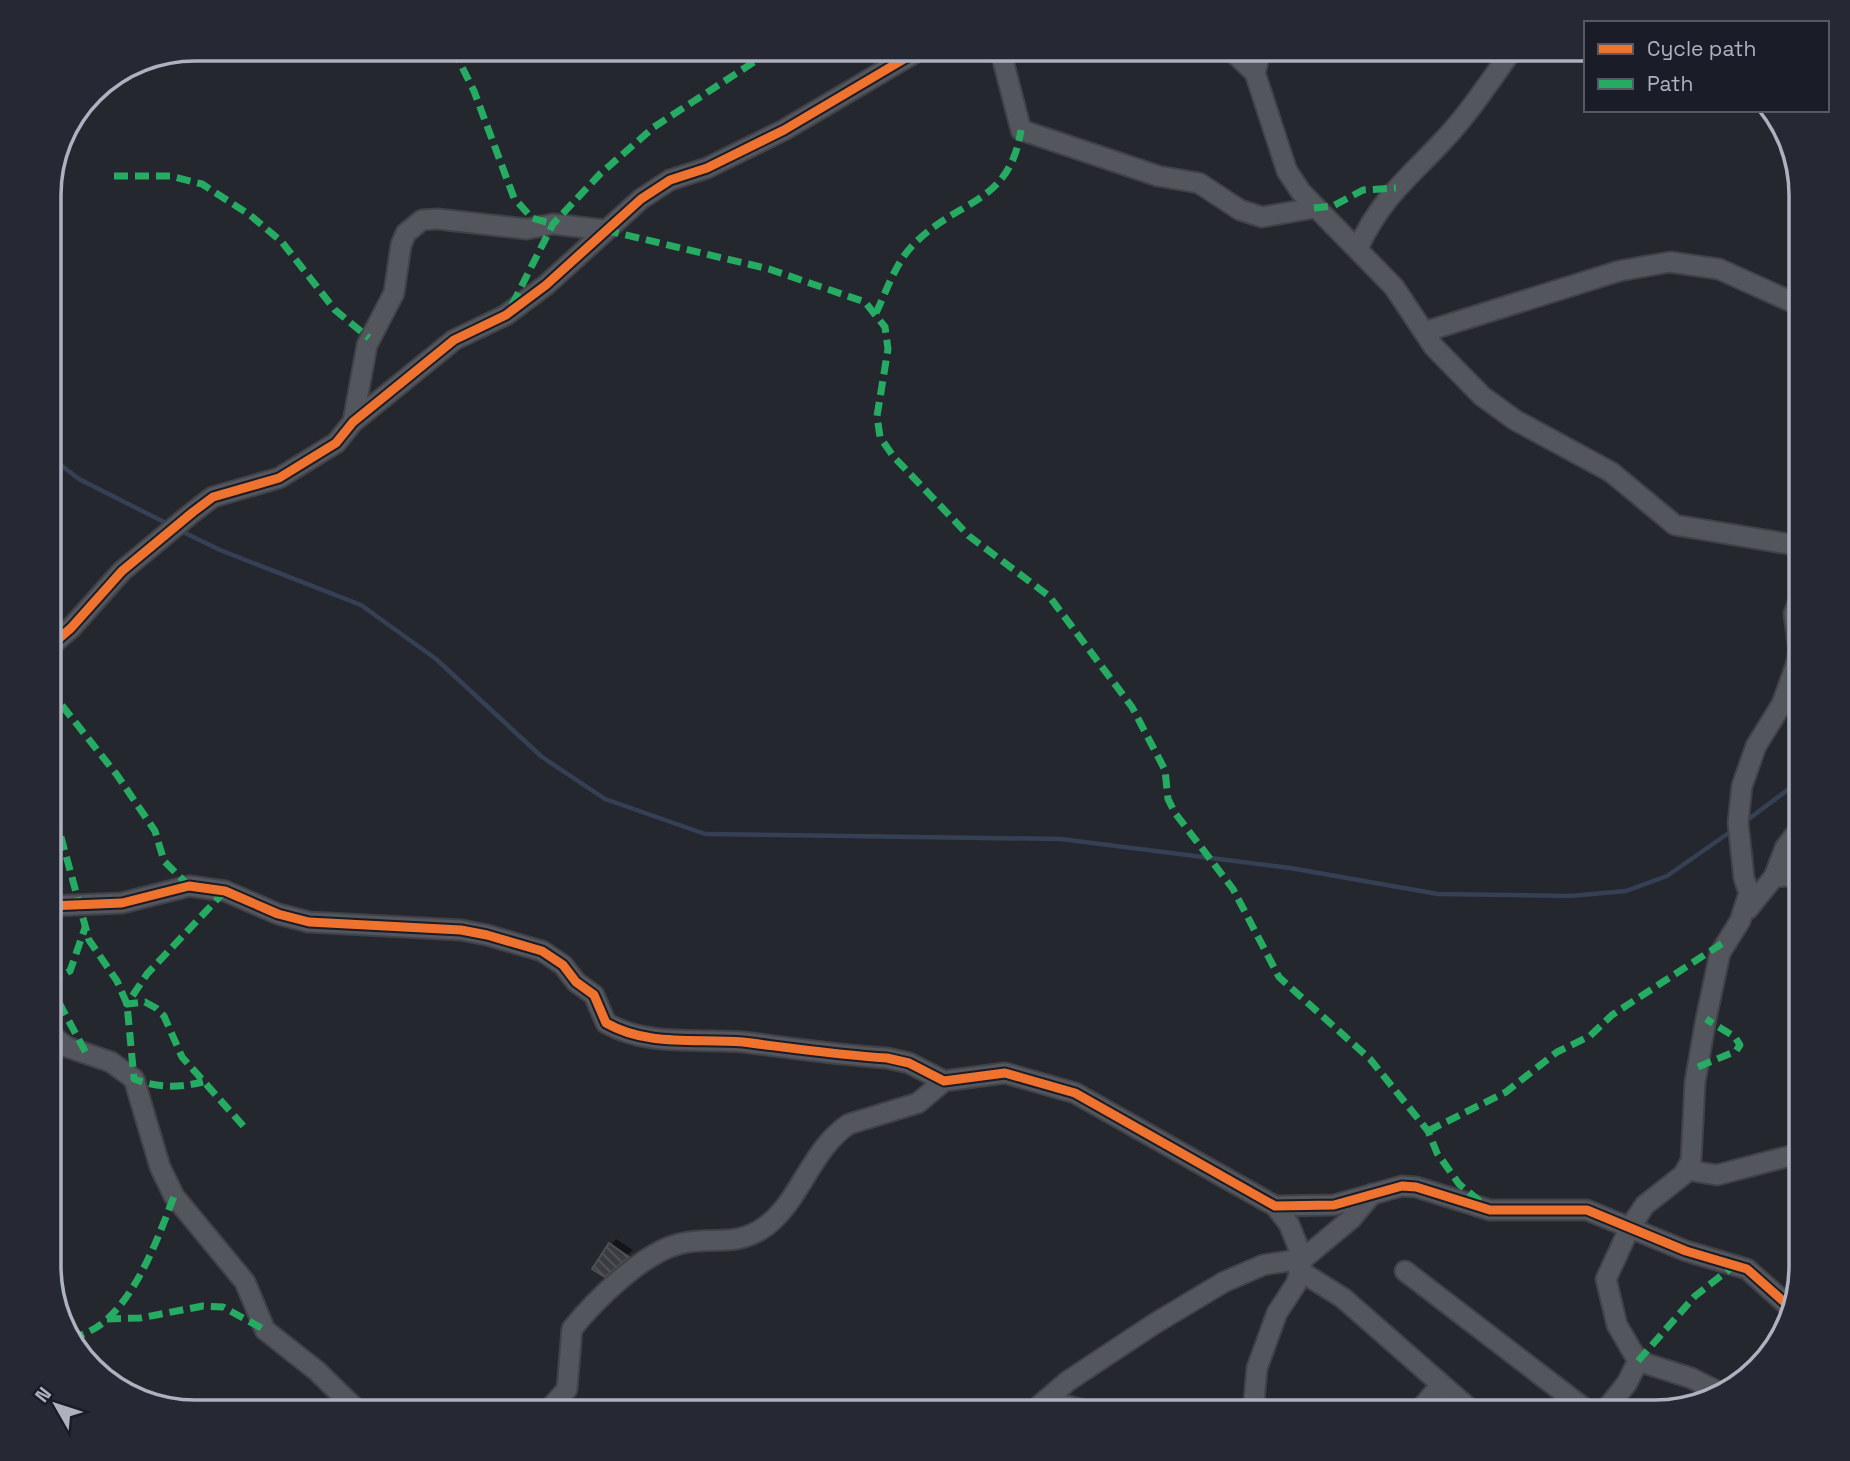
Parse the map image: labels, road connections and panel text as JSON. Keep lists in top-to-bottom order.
{
  "legend": ["Cycle path", "Path"],
  "north": "top left"
}
